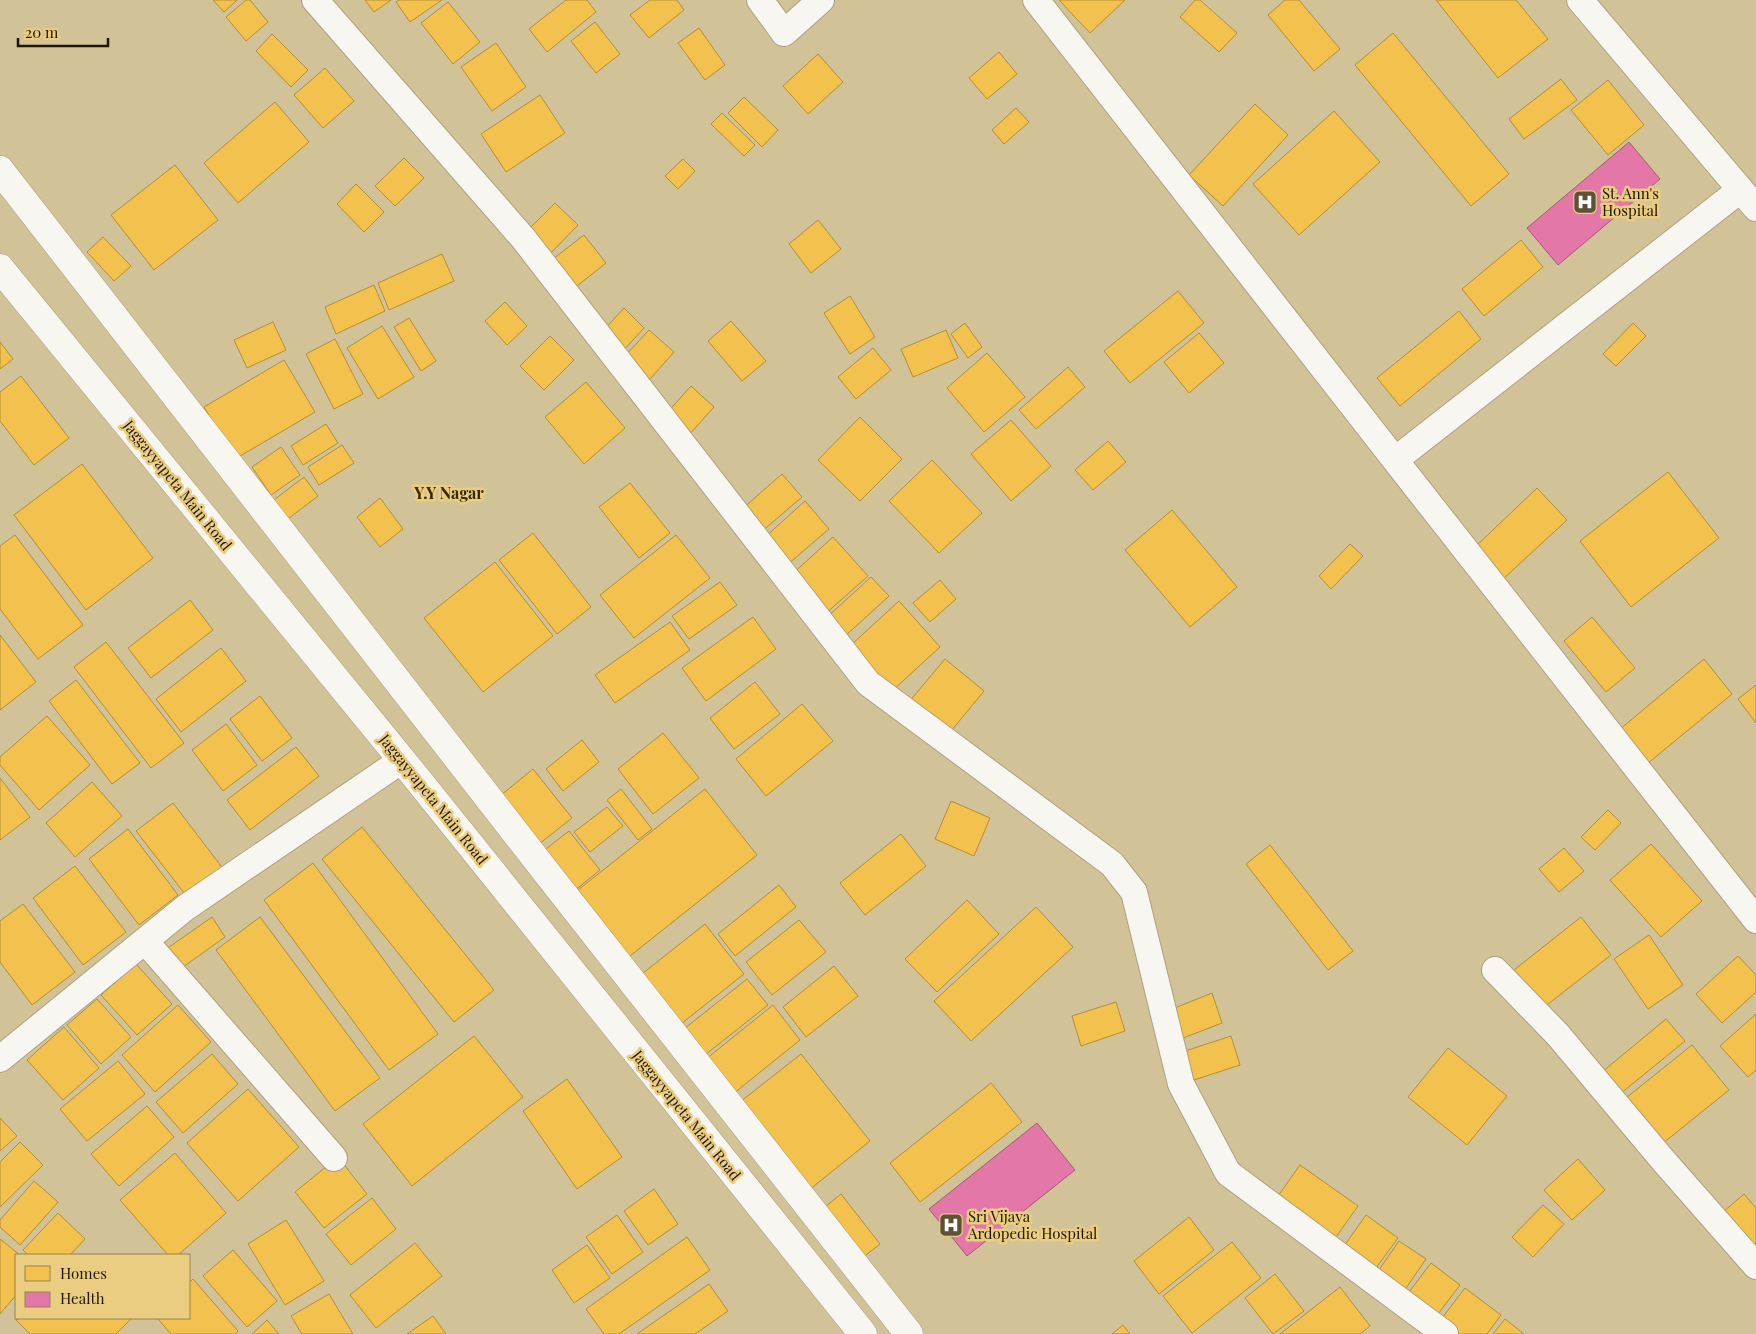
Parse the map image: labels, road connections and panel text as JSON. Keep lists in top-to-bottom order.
{
  "streets": {
    "main road": ["Jaggayyapeta Main Road"]
  },
  "districts": ["Y.Y Nagar"],
  "places": {
    "hospital": ["St. Ann's Hospital", "Sri Vijaya Ardopedic Hospital"]
  },
  "legend": ["Homes", "Health"],
  "scale_bar": "20 m"
}
